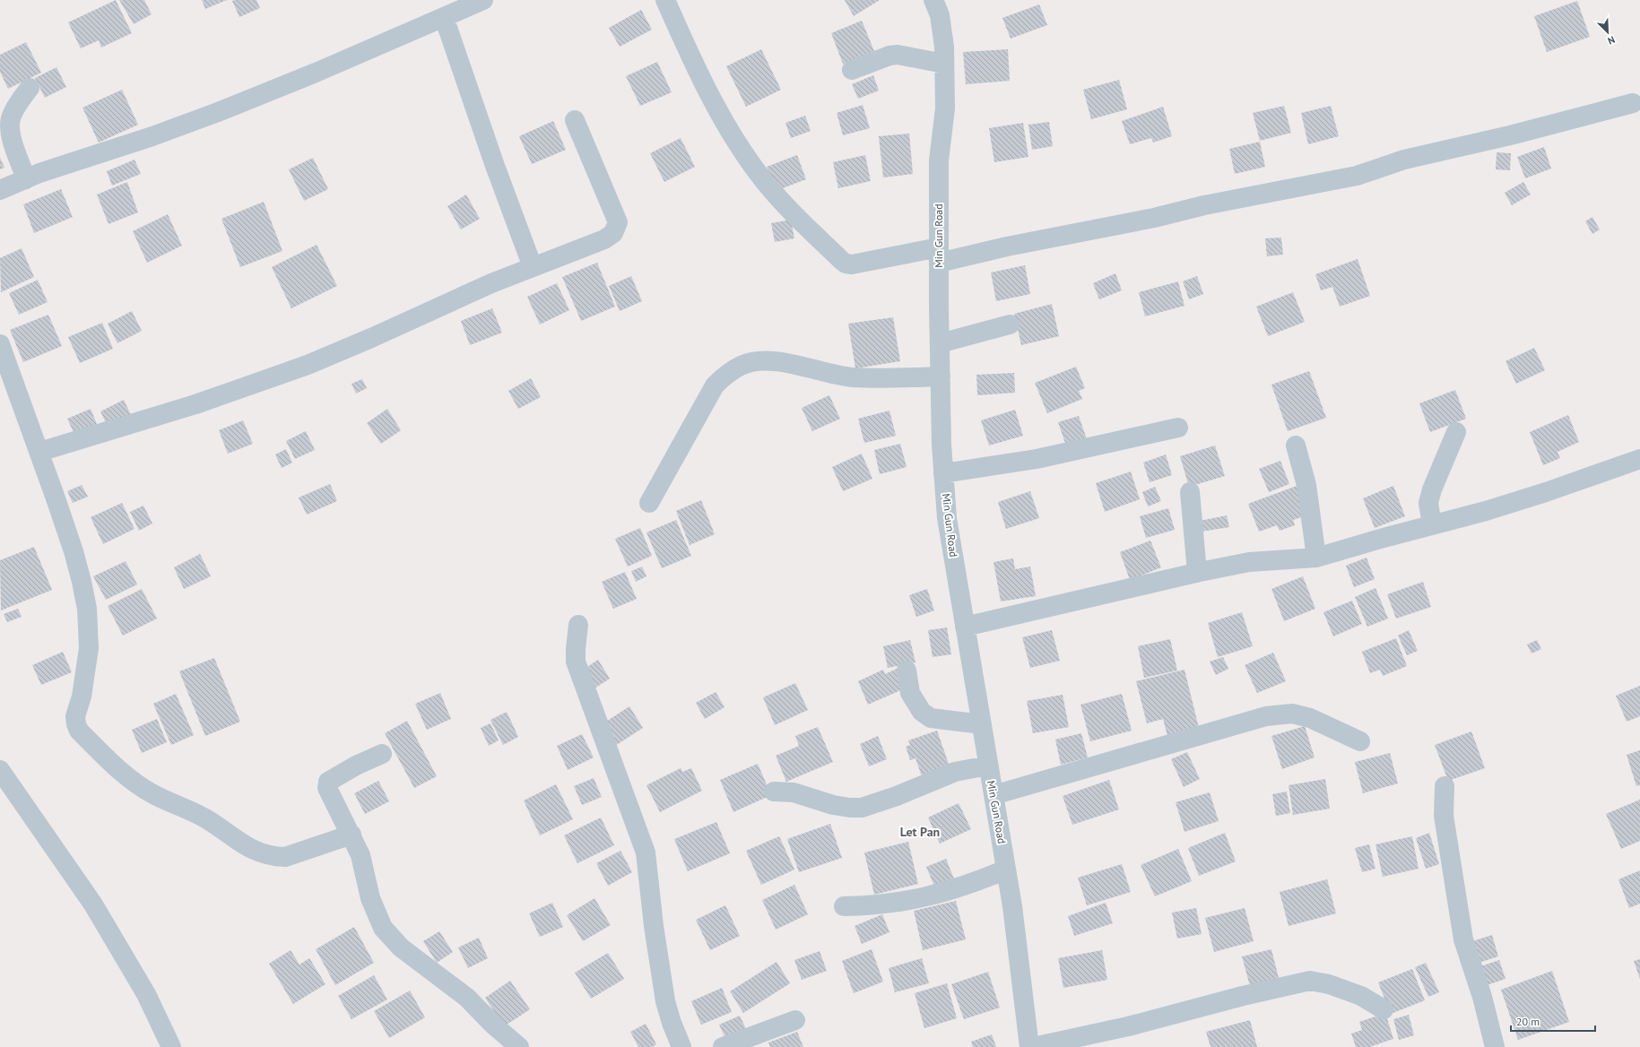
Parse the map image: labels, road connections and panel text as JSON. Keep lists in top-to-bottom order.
{
  "streets": {
    "street": ["Min Gun Road"]
  },
  "districts": ["Let Pan"],
  "scale_bar": "20 m",
  "north": "bottom right"
}
